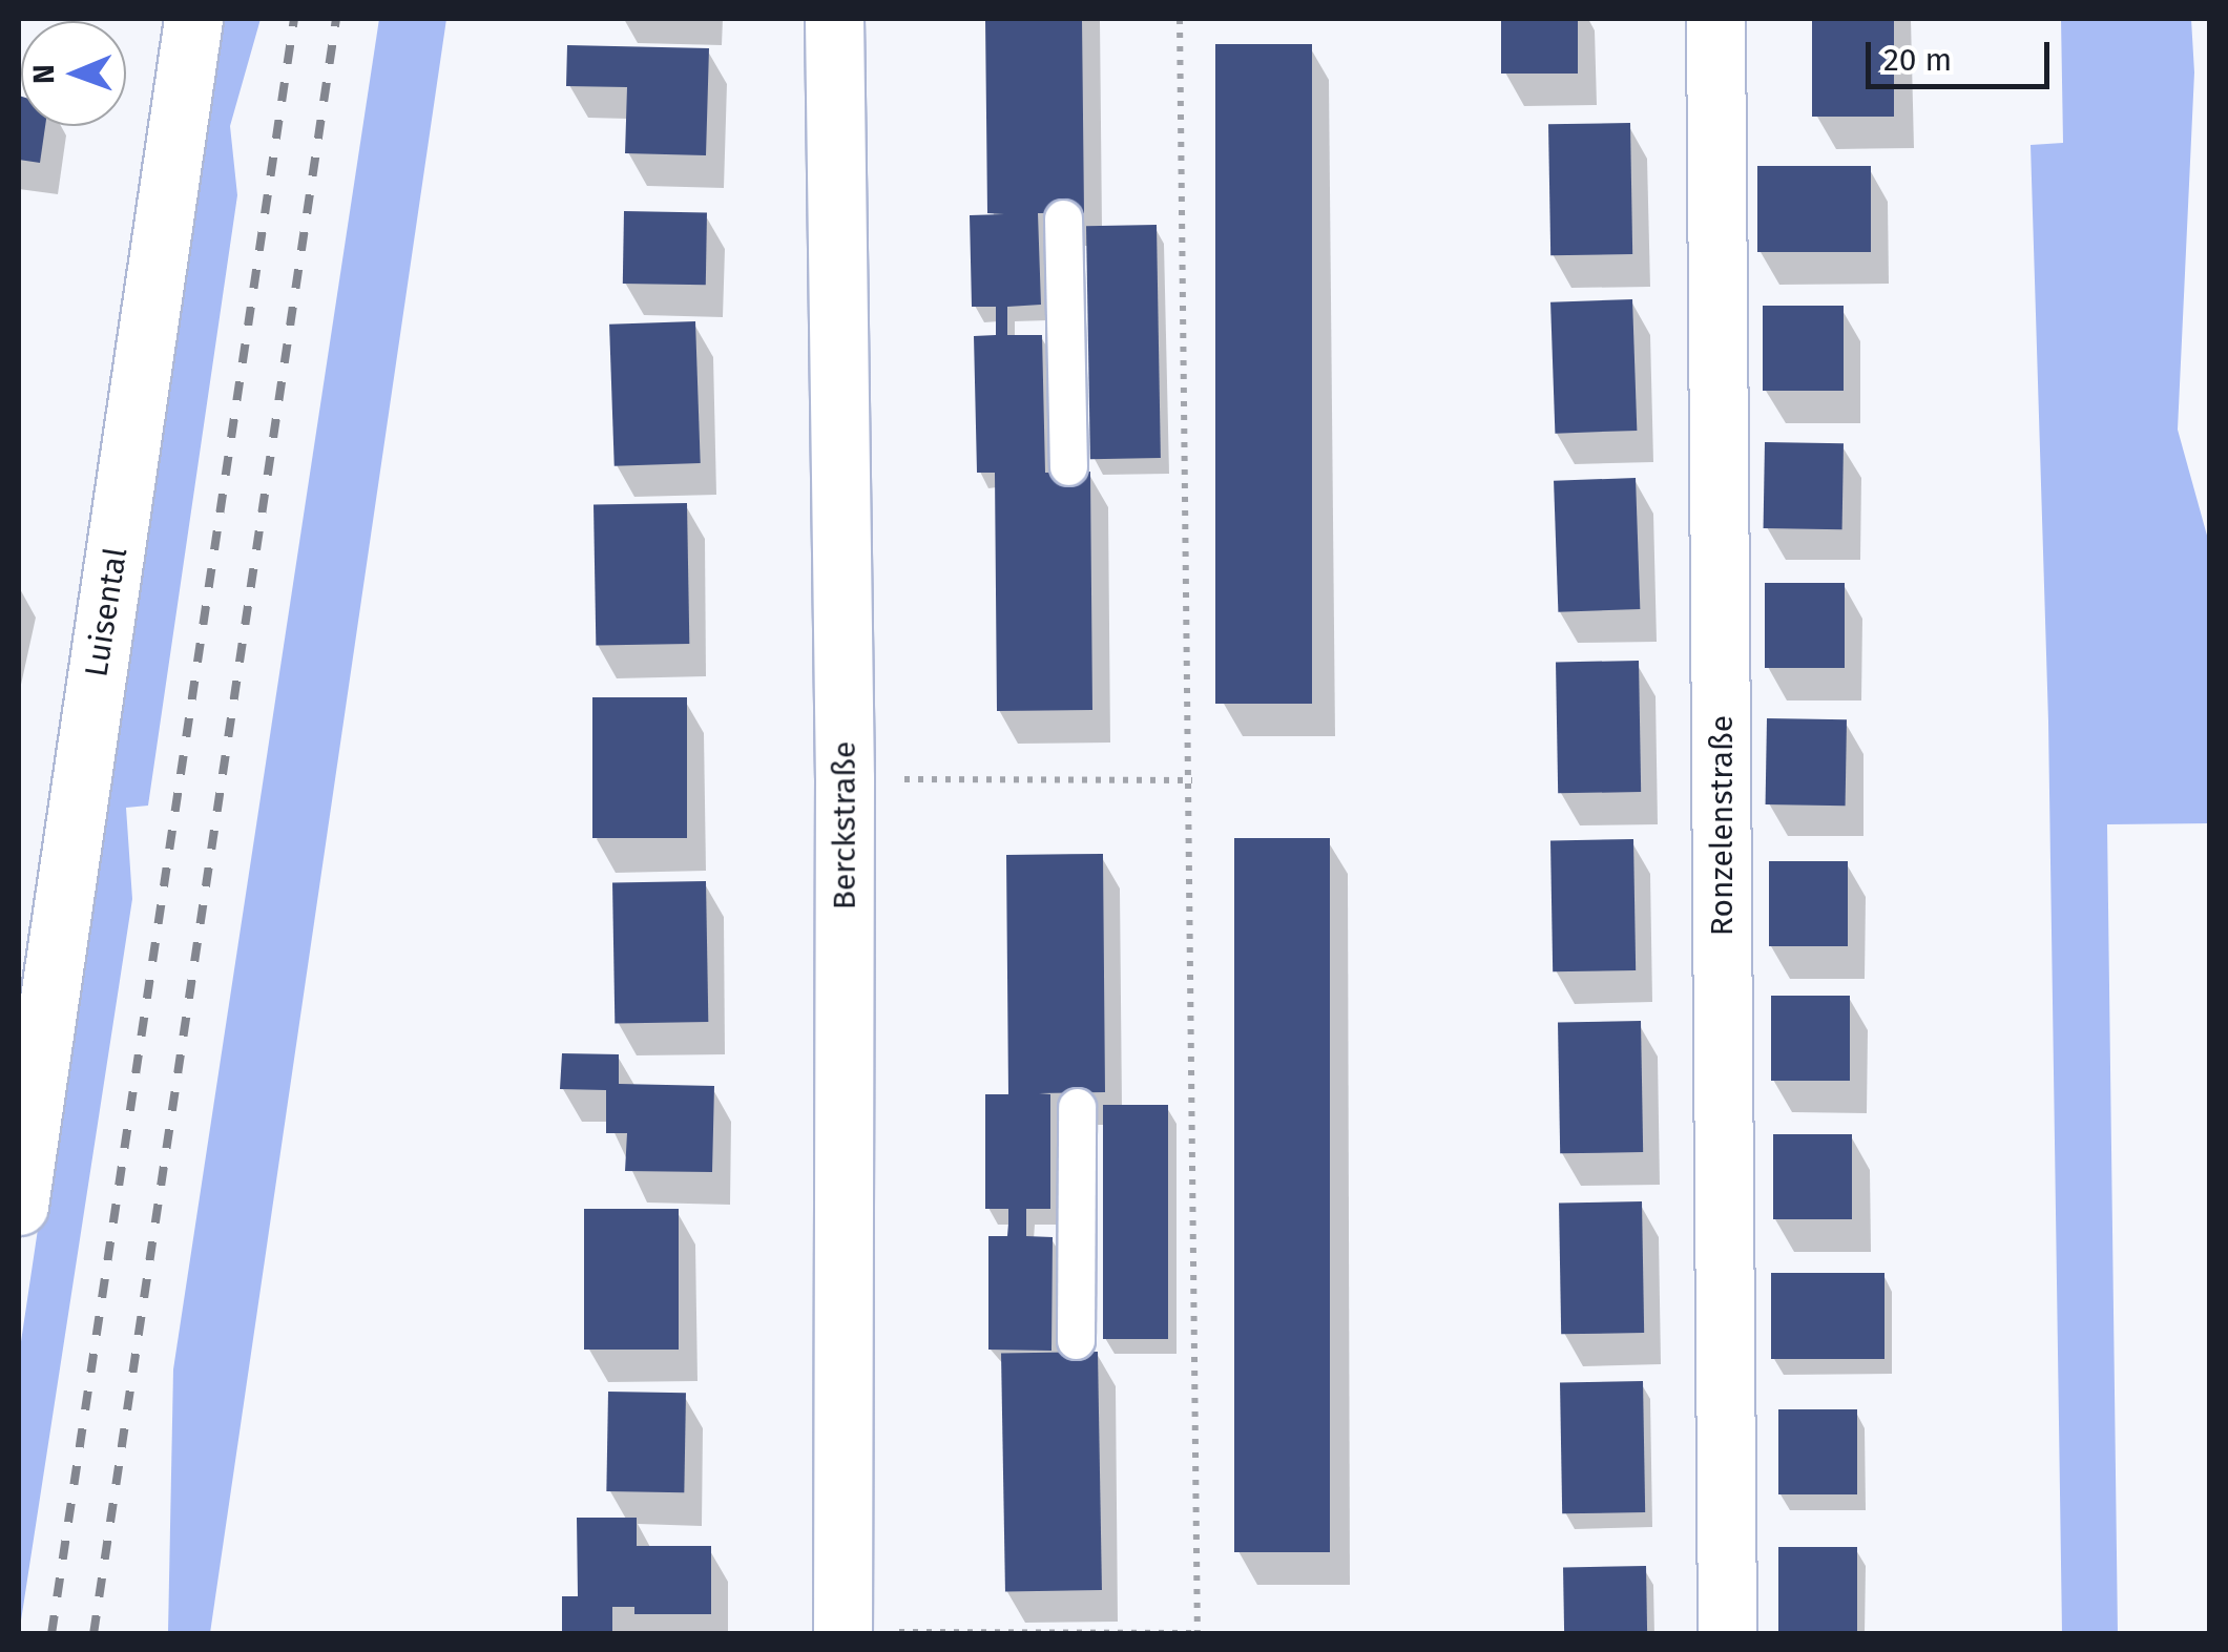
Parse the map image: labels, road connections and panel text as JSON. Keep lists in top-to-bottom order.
{
  "streets": {
    "street": ["Luisental", "Berckstraße", "Ronzelenstraße"]
  },
  "scale_bar": "20 m",
  "north": "left"
}
